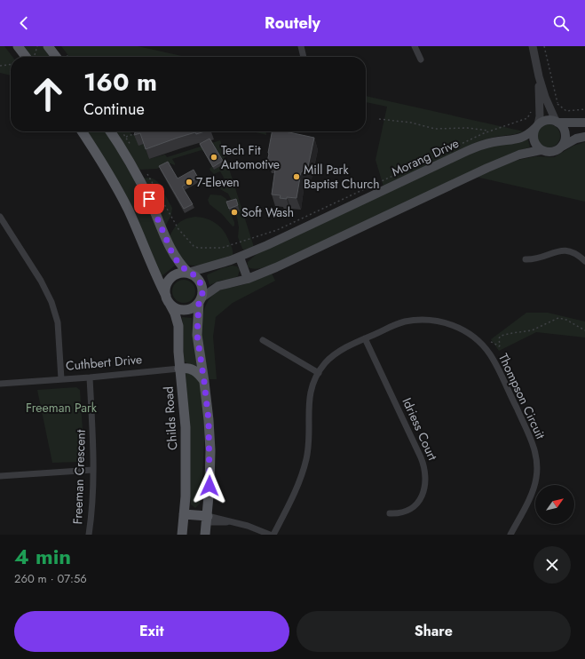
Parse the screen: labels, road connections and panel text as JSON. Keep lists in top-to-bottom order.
{
  "streets": {
    "main road": ["Morang Drive", "Cuthbert Drive", "Childs Road"],
    "street": ["Thompson Circuit", "Idriess Court", "Freeman Crescent"]
  },
  "crossings": [
    ["Morang Drive", "Childs Road"],
    ["Cuthbert Drive", "Childs Road"],
    ["Cuthbert Drive", "Freeman Crescent"],
    ["Thompson Circuit", "Idriess Court"]
  ],
  "parks": ["Freeman Park"],
  "places": [
    "Tech Fit Automotive",
    "Mill Park Baptist Church",
    "7-Eleven",
    "Soft Wash"
  ],
  "north": "top right",
  "page": {
    "header": "Routely",
    "turn": ["160 m", "Continue"],
    "heading": ["4 min", "260 m · 07:56"],
    "buttons": ["Exit", "Share"]
  }
}
